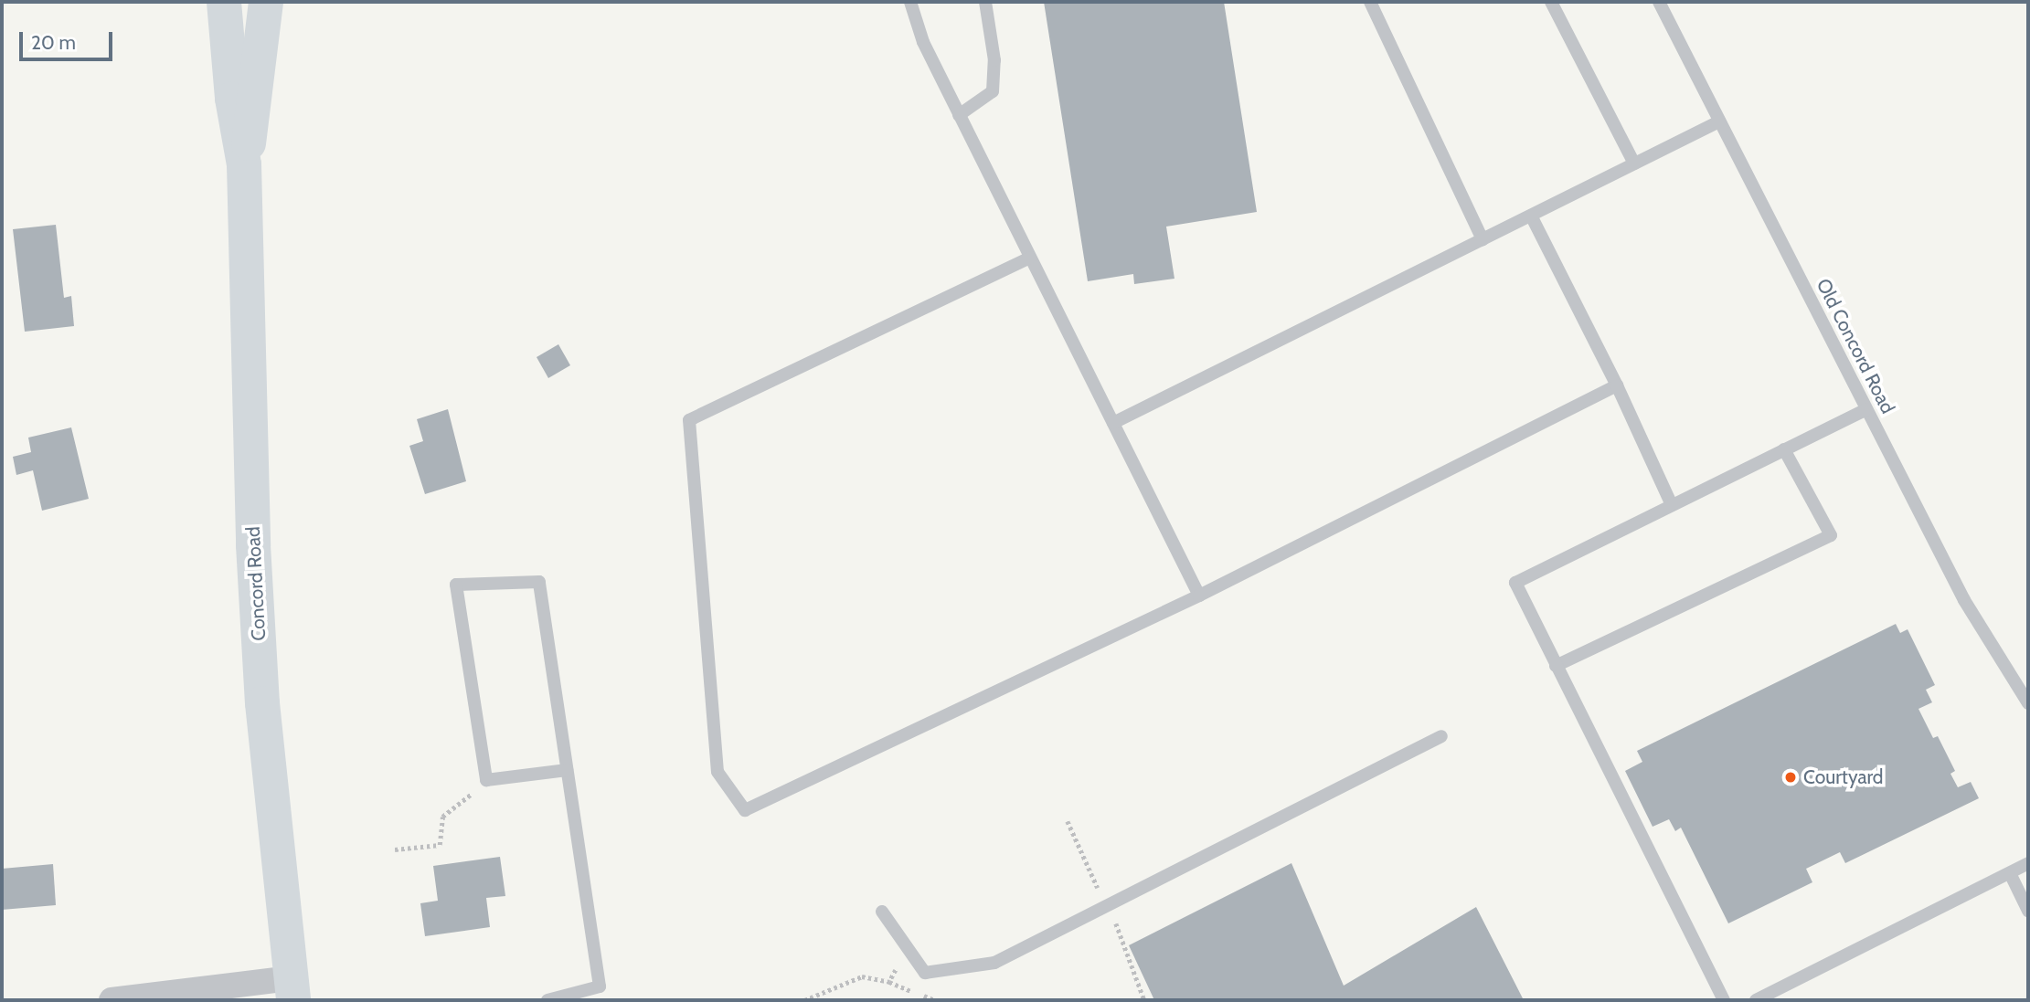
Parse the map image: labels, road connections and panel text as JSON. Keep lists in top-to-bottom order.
{
  "streets": {
    "main road": ["Concord Road"],
    "lane": ["Old Concord Road"]
  },
  "places": ["Courtyard"],
  "scale_bar": "20 m"
}
